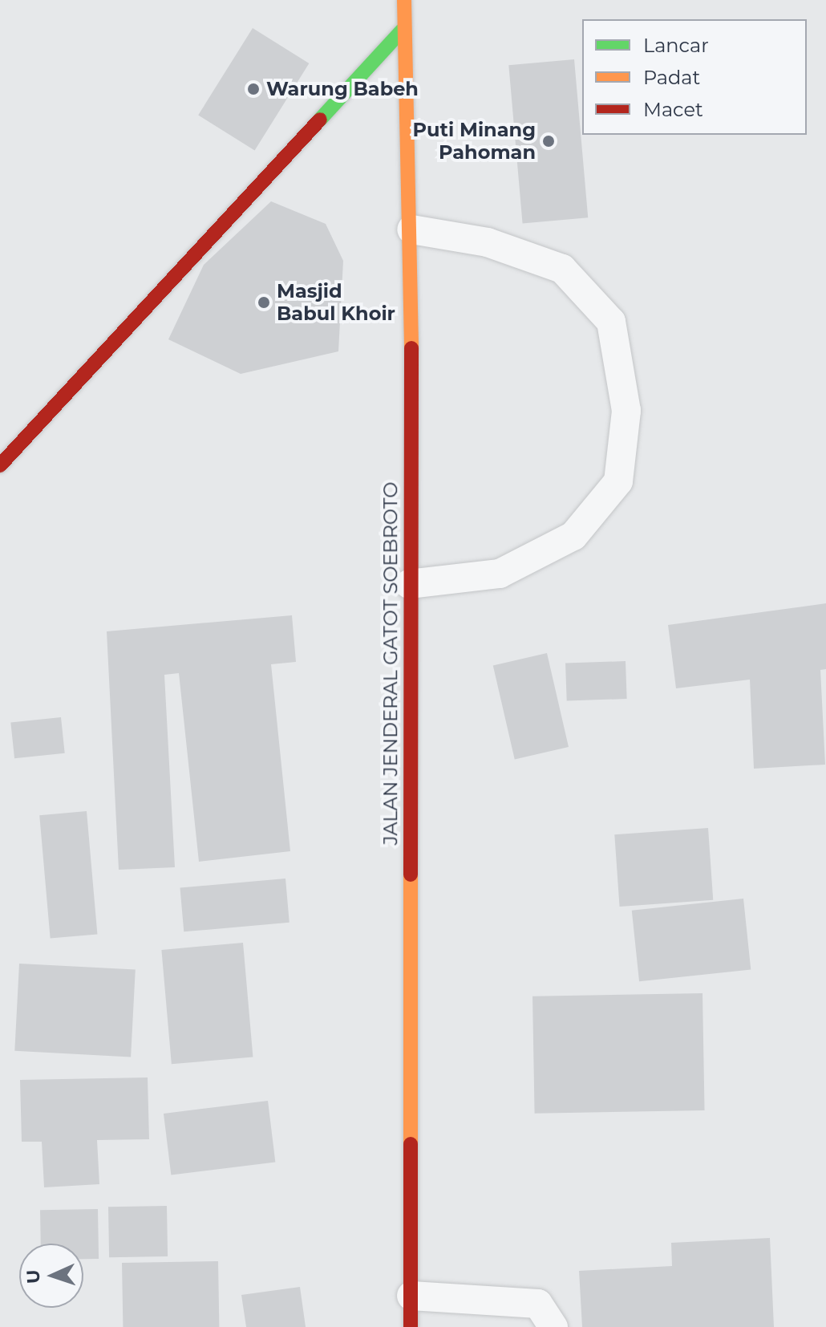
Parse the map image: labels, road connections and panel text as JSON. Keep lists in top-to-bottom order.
{
  "streets": {
    "main road": ["JALAN JENDERAL GATOT SOEBROTO"]
  },
  "places": ["Warung Babeh", "Puti Minang Pahoman", "Masjid Babul Khoir"],
  "legend": ["Lancar", "Padat", "Macet"],
  "north": "left"
}
